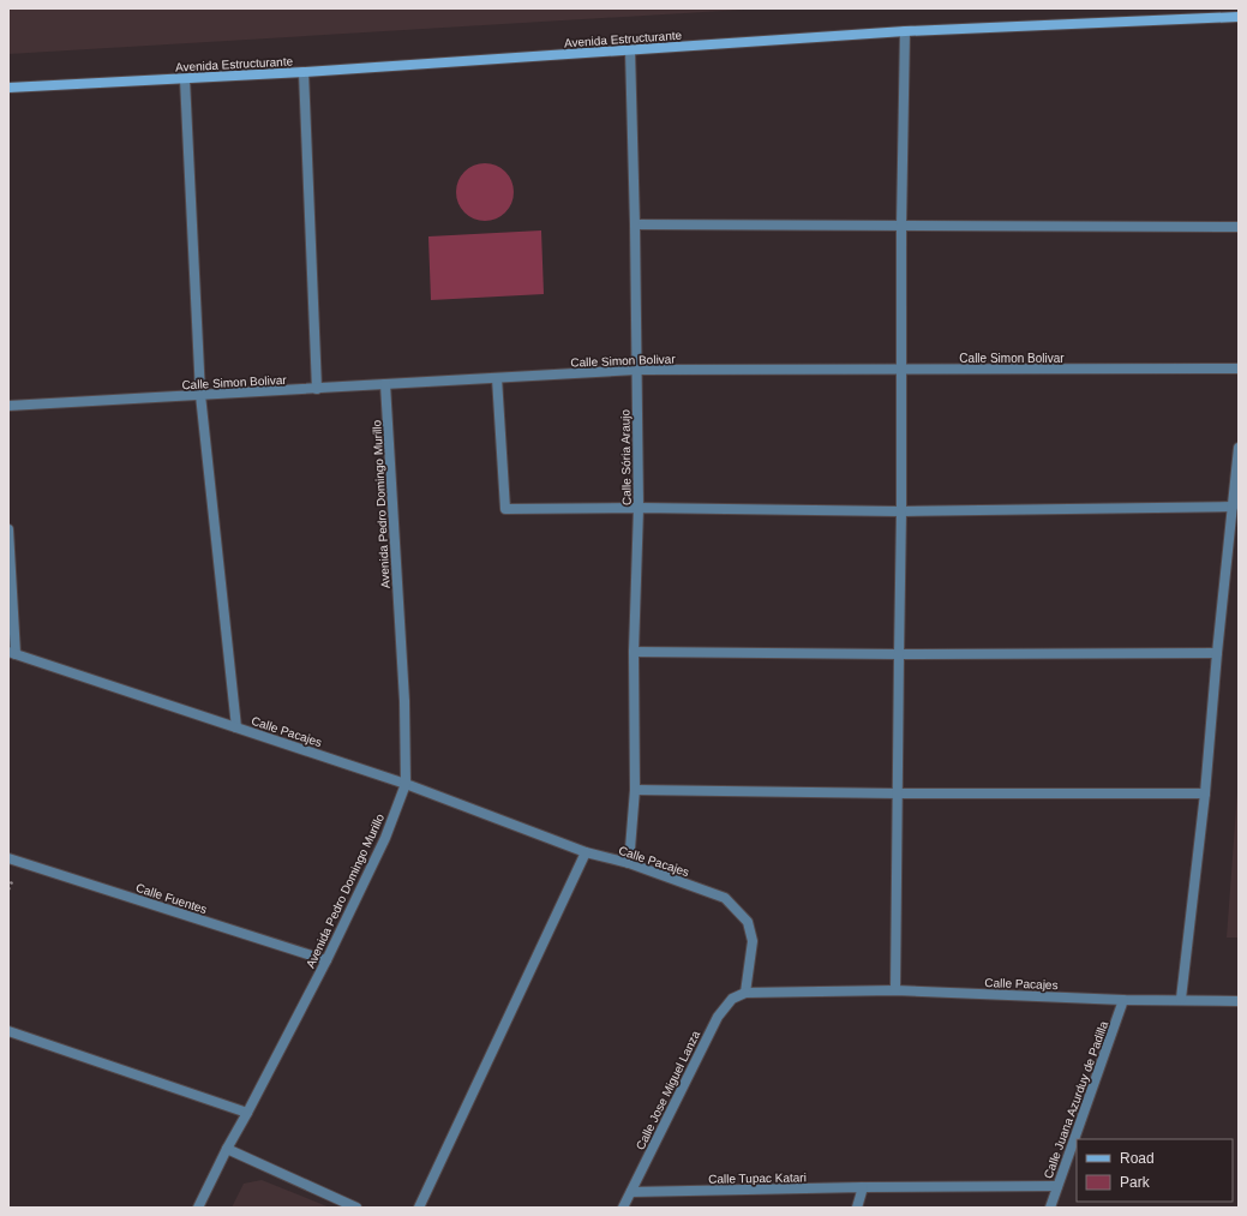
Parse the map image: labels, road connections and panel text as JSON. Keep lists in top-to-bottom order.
{
  "streets": {
    "street": [
      "Avenida Estructurante",
      "Calle Simon Bolivar",
      "Calle Sória Araujo",
      "Avenida Pedro Domingo Murillo",
      "Calle Pacajes",
      "Calle Fuentes",
      "Calle Jose Miguel Lanza",
      "Calle Juana Azurduy de Padilla",
      "Calle Tupac Katari"
    ]
  },
  "crossings": [
    ["Avenida Estructurante", "Calle Sória Araujo"],
    ["Calle Simon Bolivar", "Calle Sória Araujo"],
    ["Calle Simon Bolivar", "Avenida Pedro Domingo Murillo"],
    ["Calle Sória Araujo", "Calle Pacajes"],
    ["Avenida Pedro Domingo Murillo", "Calle Pacajes"],
    ["Avenida Pedro Domingo Murillo", "Calle Fuentes"],
    ["Calle Pacajes", "Calle Jose Miguel Lanza"],
    ["Calle Pacajes", "Calle Juana Azurduy de Padilla"],
    ["Calle Jose Miguel Lanza", "Calle Tupac Katari"],
    ["Calle Juana Azurduy de Padilla", "Calle Tupac Katari"]
  ],
  "legend": ["Road", "Park"]
}
